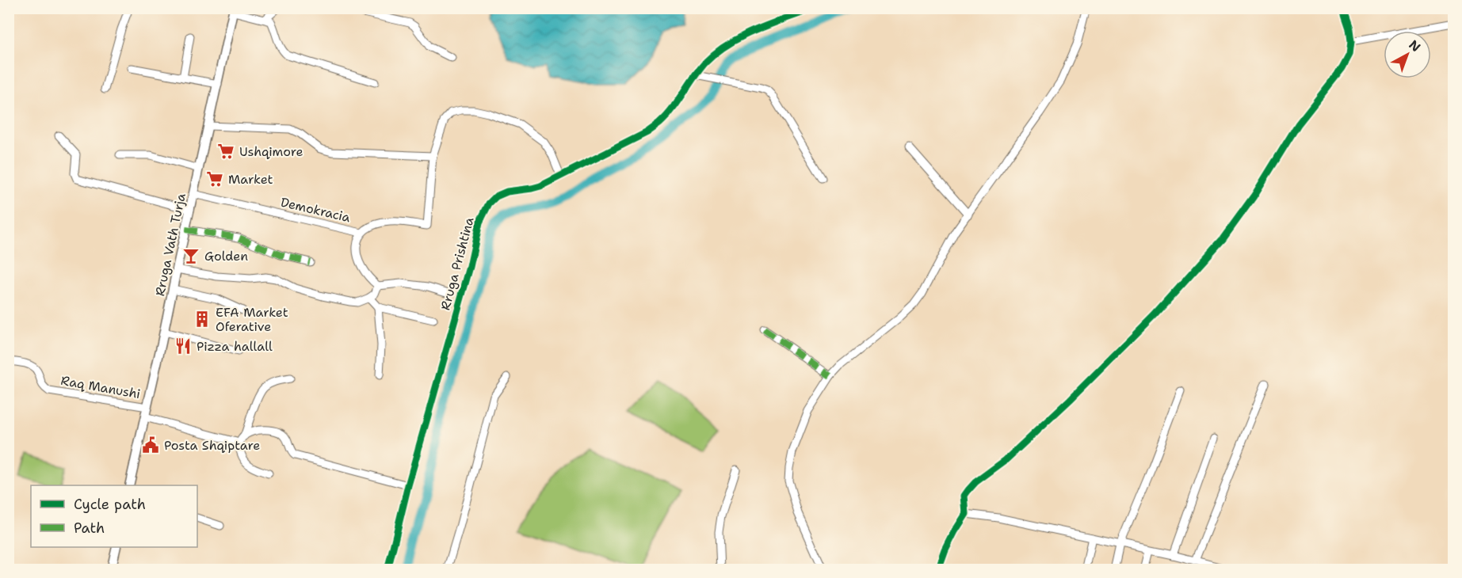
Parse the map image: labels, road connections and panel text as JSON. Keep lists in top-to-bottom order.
{
  "streets": {
    "street": [
      "Demokracia",
      "Rruga Vath Turja",
      "Rruga Prishtina",
      "Raq Manushi"
    ]
  },
  "crossings": [
    ["Demokracia", "Rruga Vath Turja"],
    ["Rruga Vath Turja", "Raq Manushi"]
  ],
  "places": {
    "supermarket": ["Ushqimore", "Market"],
    "bar": ["Golden"],
    "building": ["EFA Market Oferative"],
    "restaurant": ["Pizza hallall"],
    "public building": ["Posta Shqiptare"]
  },
  "legend": ["Cycle path", "Path"],
  "north": "top right"
}
